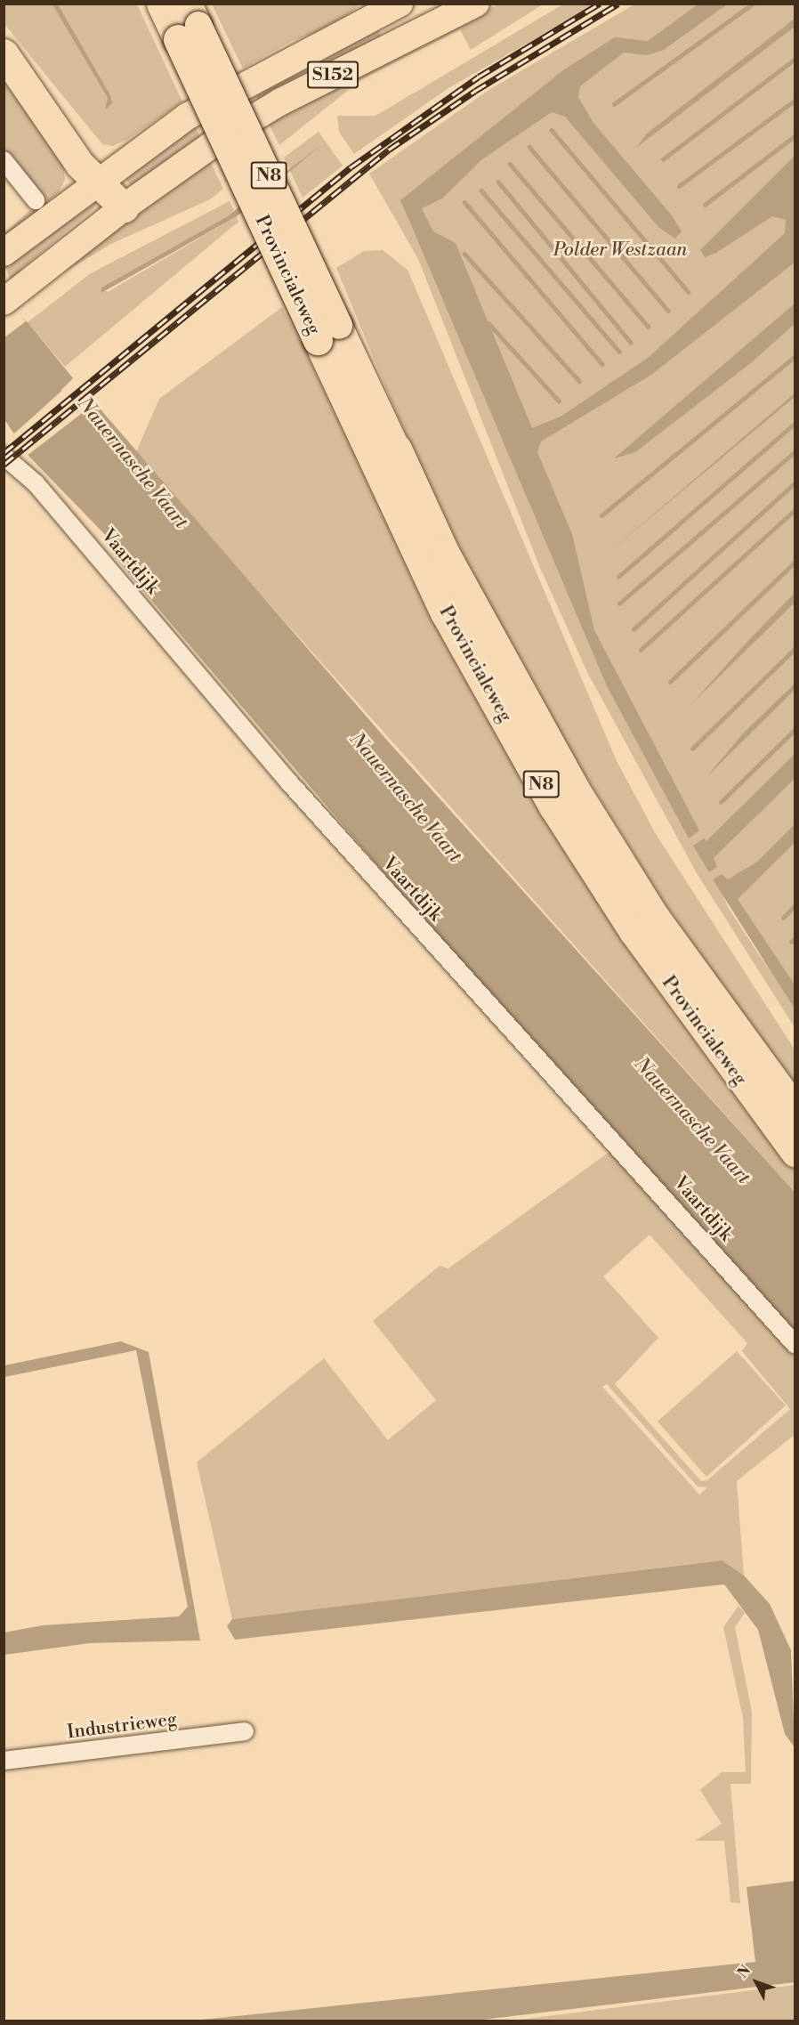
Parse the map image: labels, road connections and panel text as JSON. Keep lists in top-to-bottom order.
{
  "streets": {
    "highway": ["N8", "Provincialeweg"],
    "main road": ["S152"],
    "street": ["Vaartdijk", "Industrieweg"]
  },
  "water": ["Nauernasche Vaart"],
  "parks": ["Polder Westzaan"],
  "north": "top left"
}
